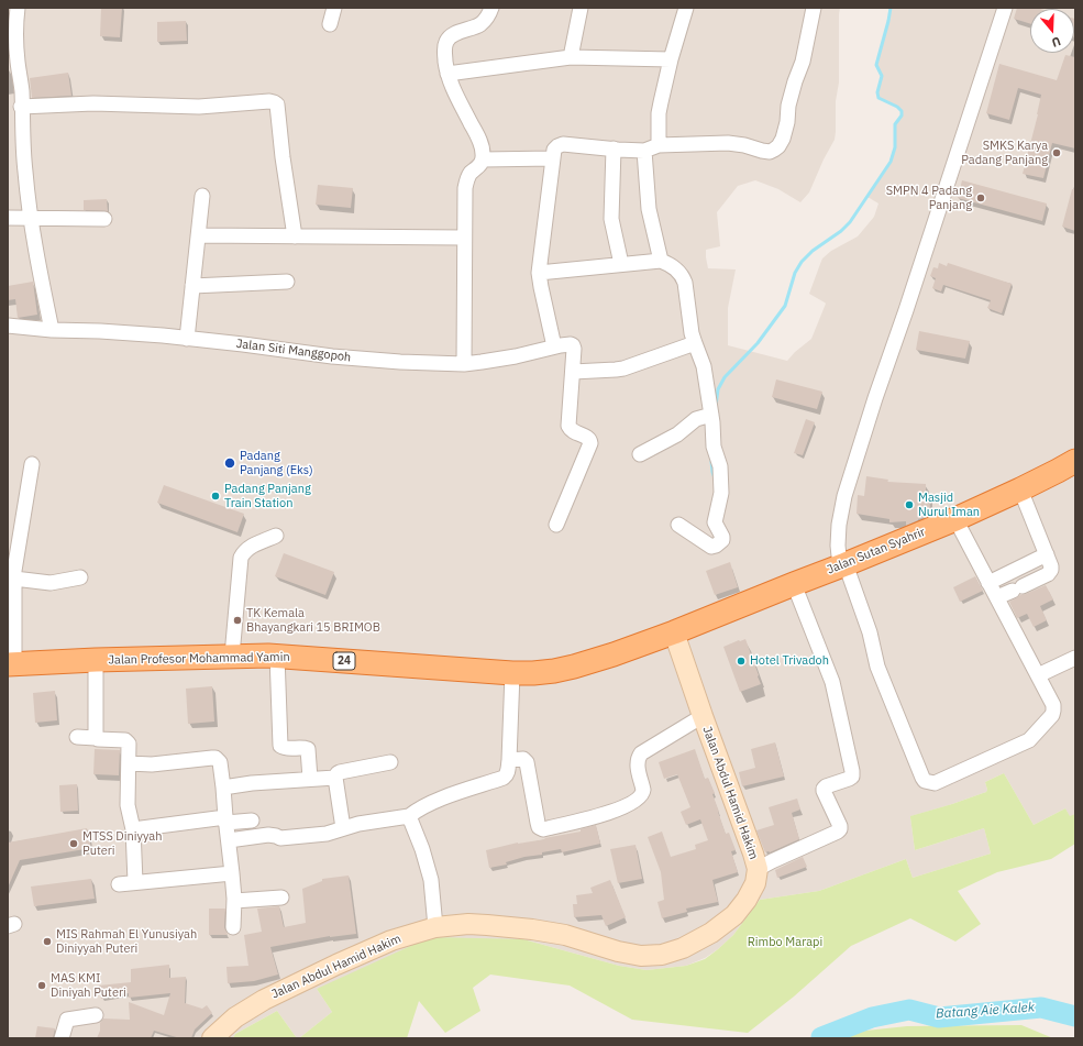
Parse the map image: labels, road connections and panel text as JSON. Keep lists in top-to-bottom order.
{
  "streets": {
    "highway": ["Jalan Sutan Syahrir", "Jalan Profesor Mohammad Yamin", "24"],
    "main road": ["Jalan Abdul Hamid Hakim"],
    "street": ["Jalan Siti Manggopoh"]
  },
  "crossings": [
    ["Jalan Sutan Syahrir", "Jalan Profesor Mohammad Yamin"],
    ["Jalan Sutan Syahrir", "Jalan Abdul Hamid Hakim"],
    ["Jalan Profesor Mohammad Yamin", "Jalan Abdul Hamid Hakim"]
  ],
  "water": ["Batang Aie Kalek"],
  "parks": ["Rimbo Marapi"],
  "places": [
    "SMKS Karya Padang Panjang",
    "SMPN 4 Padang Panjang",
    "Padang Panjang (Eks)",
    "Padang Panjang Train Station",
    "Masjid Nurul Iman",
    "TK Kemala Bhayangkari 15 BRIMOB",
    "Hotel Trivadoh",
    "MTSS Diniyyah Puteri",
    "MIS Rahmah El Yunusiyah Diniyyah Puteri",
    "MAS KMI Diniyah Puteri"
  ],
  "north": "bottom"
}
